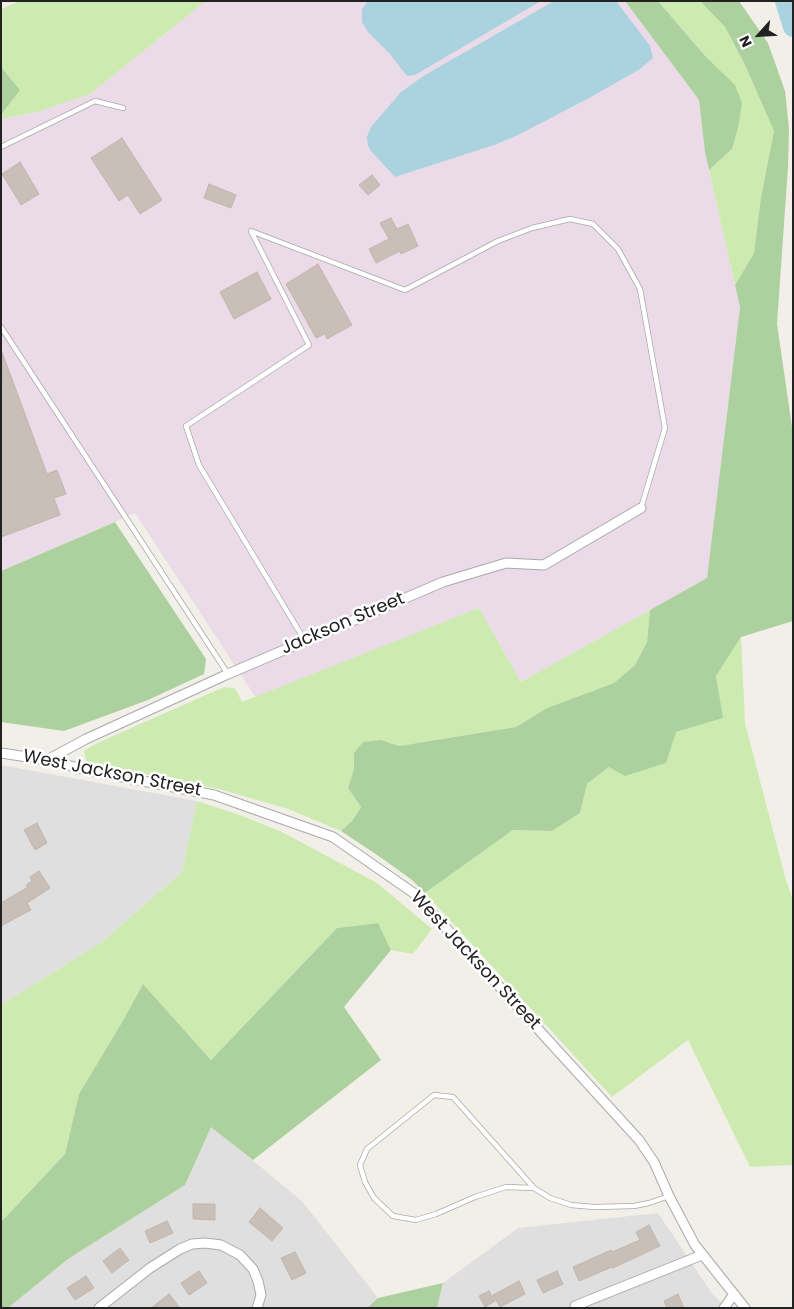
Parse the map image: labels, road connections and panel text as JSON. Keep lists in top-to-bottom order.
{
  "streets": {
    "street": ["Jackson Street", "West Jackson Street"]
  },
  "crossings": [
    ["Jackson Street", "West Jackson Street"]
  ],
  "north": "bottom left"
}
